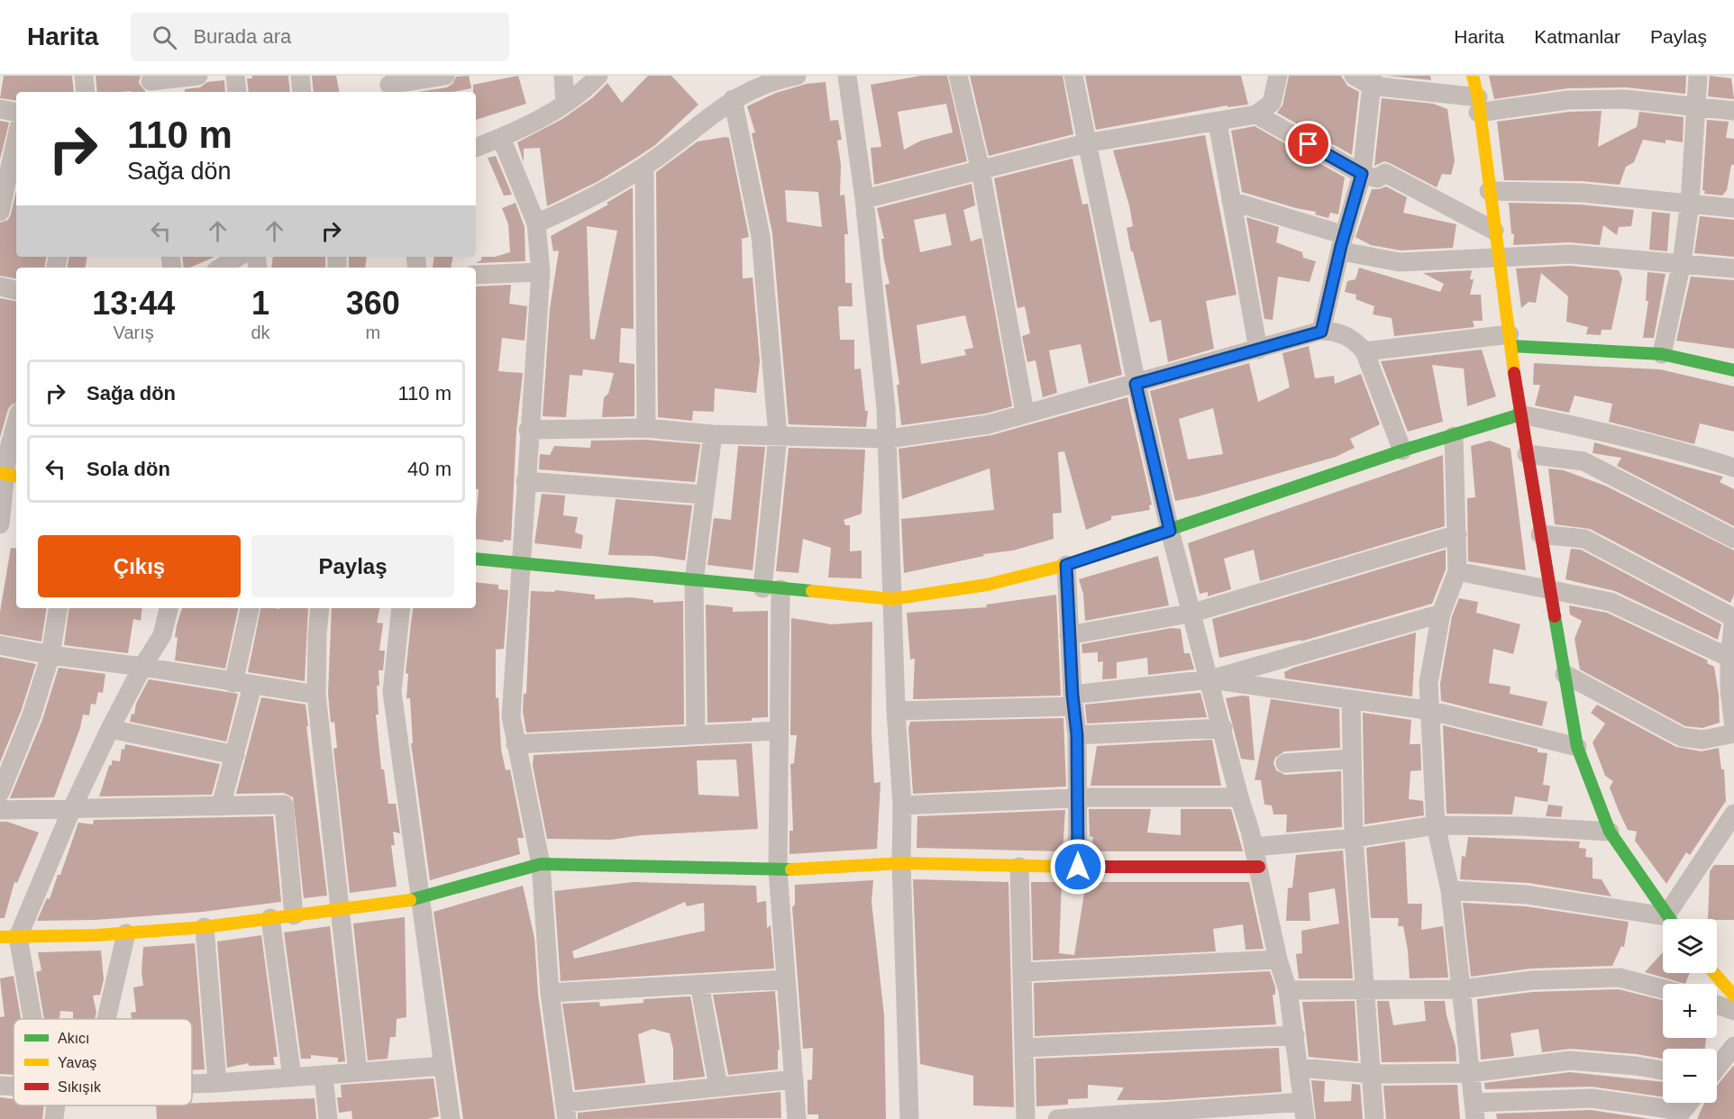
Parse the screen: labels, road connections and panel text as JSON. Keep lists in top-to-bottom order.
{
  "legend": ["Akıcı", "Yavaş", "Sıkışık"],
  "page": {
    "header": "Harita",
    "search": "Burada ara",
    "nav": ["Harita", "Katmanlar", "Paylaş"],
    "turn": ["110 m", "Sağa dön"],
    "eta": [
      "13:44",
      "Varış",
      "1",
      "dk",
      "360",
      "m"
    ],
    "list": [
      {
        "name": "Sağa dön",
        "value": "110 m"
      },
      {
        "name": "Sola dön",
        "value": "40 m"
      }
    ],
    "buttons": ["Çıkış", "Paylaş"],
    "map_buttons": ["+", "−"]
  }
}
